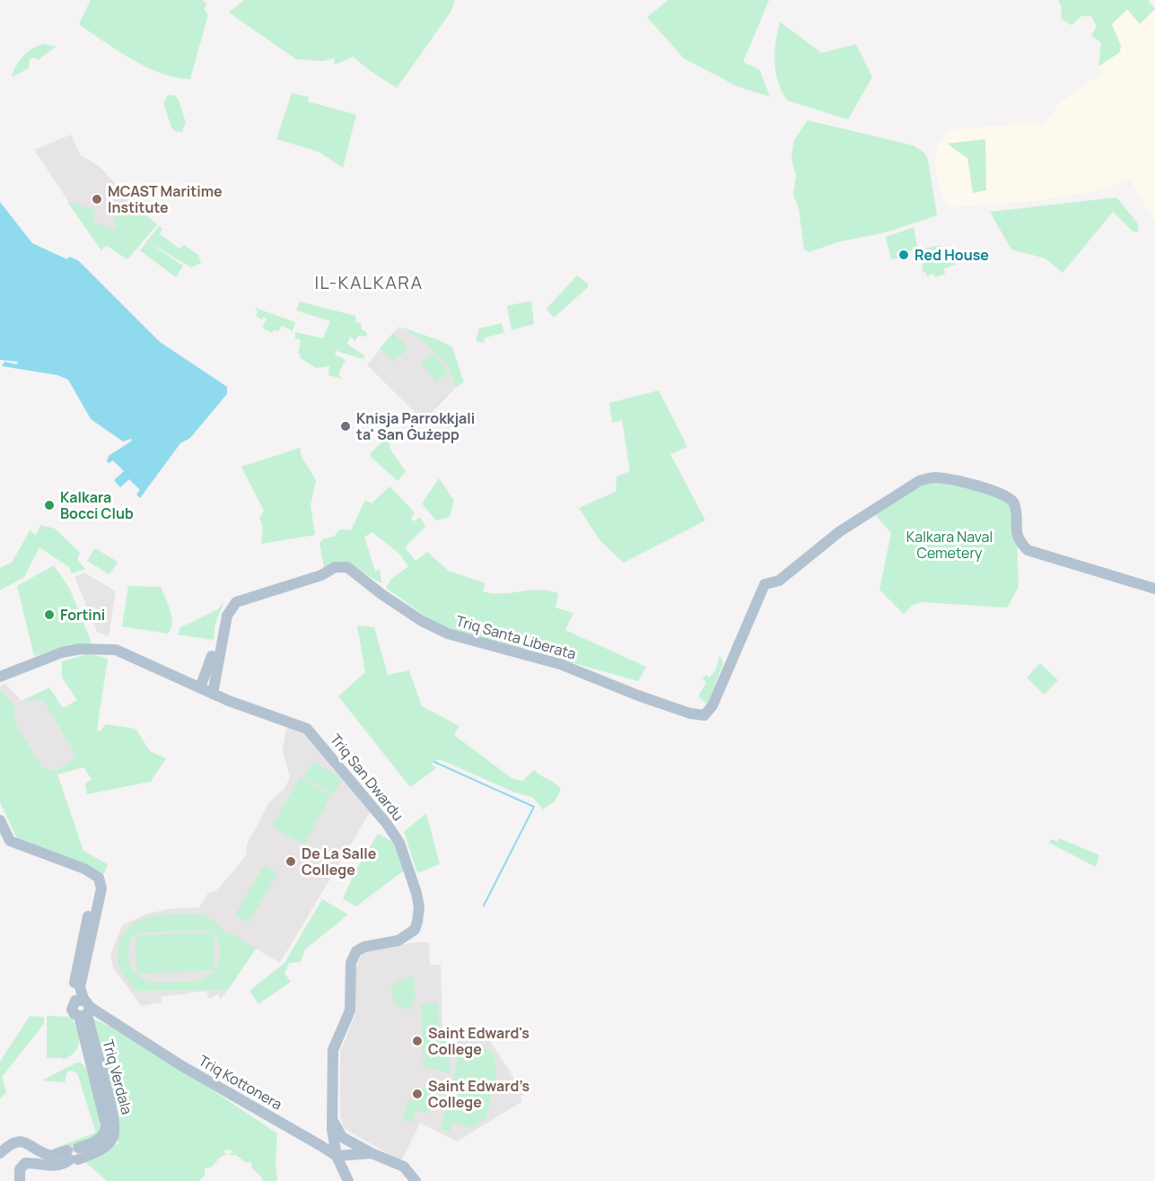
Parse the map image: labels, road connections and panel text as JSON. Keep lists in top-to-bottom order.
{
  "streets": {
    "main road": [
      "Triq Santa Liberata",
      "Triq San Dwardu",
      "Triq Verdala",
      "Triq Kottonera"
    ]
  },
  "crossings": [
    ["Triq San Dwardu", "Triq Kottonera"],
    ["Triq Verdala", "Triq Kottonera"]
  ],
  "districts": ["IL-KALKARA"],
  "parks": ["Kalkara Naval Cemetery"],
  "places": [
    "MCAST Maritime Institute",
    "Red House",
    "Knisja Parrokkjali ta' San Ġużepp",
    "Kalkara Bocci Club",
    "Fortini",
    "De La Salle College",
    "Saint Edward's College",
    "Saint Edward’s College"
  ]
}
